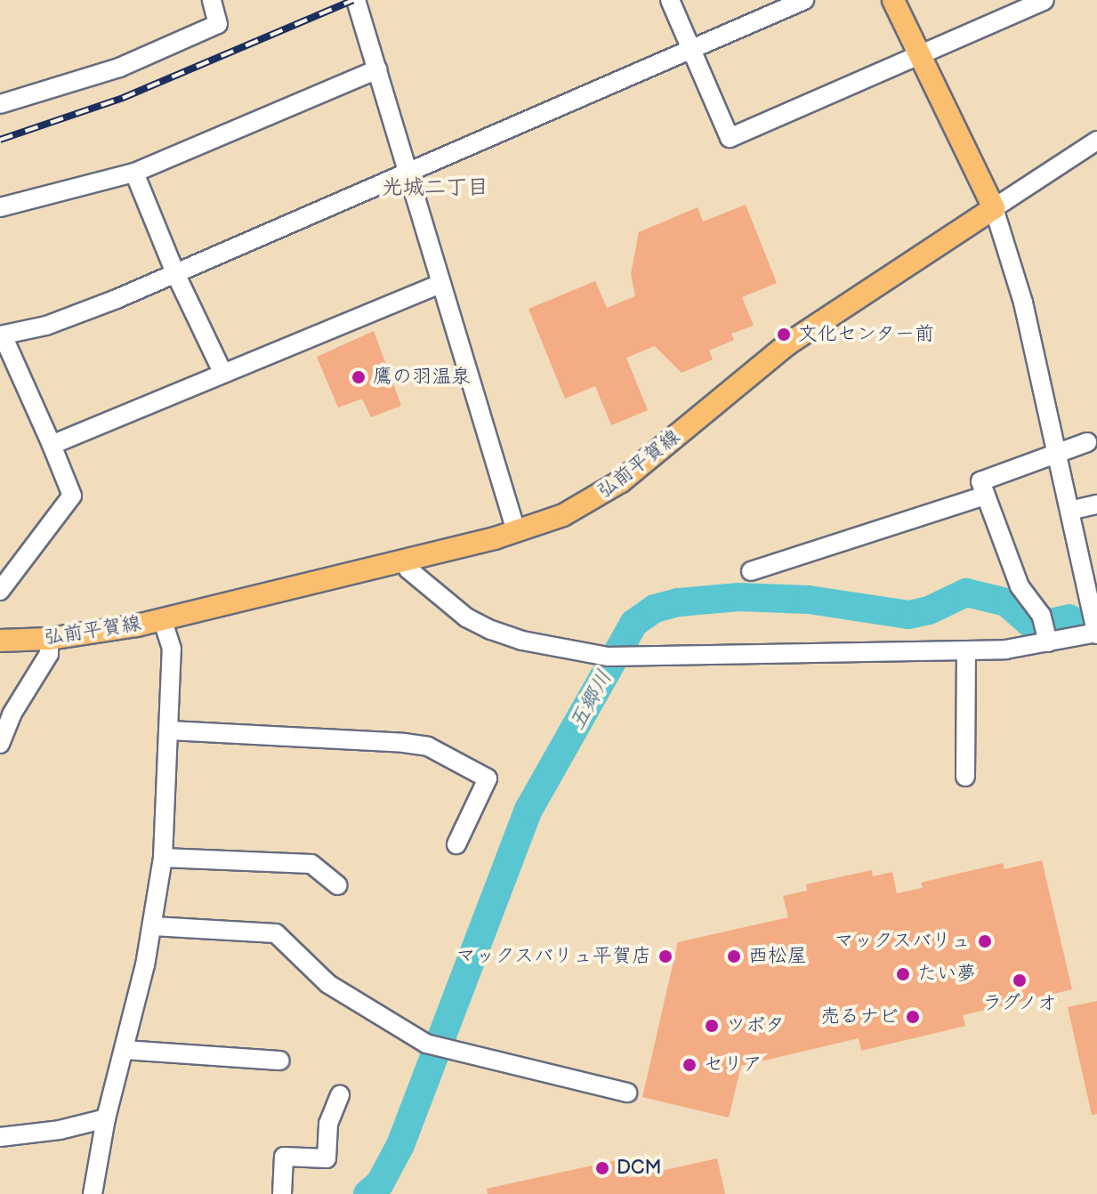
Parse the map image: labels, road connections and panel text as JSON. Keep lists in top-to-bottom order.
{
  "streets": {
    "main road": ["弘前平賀線"]
  },
  "districts": ["光城二丁目"],
  "water": ["五郷川"],
  "places": [
    "文化センター前",
    "鷹の羽温泉",
    "マックスバリュ",
    "マックスバリュ平賀店",
    "西松屋",
    "たい夢",
    "ラグノオ",
    "売るナビ",
    "ツボタ",
    "セリア",
    "DCM"
  ]
}
